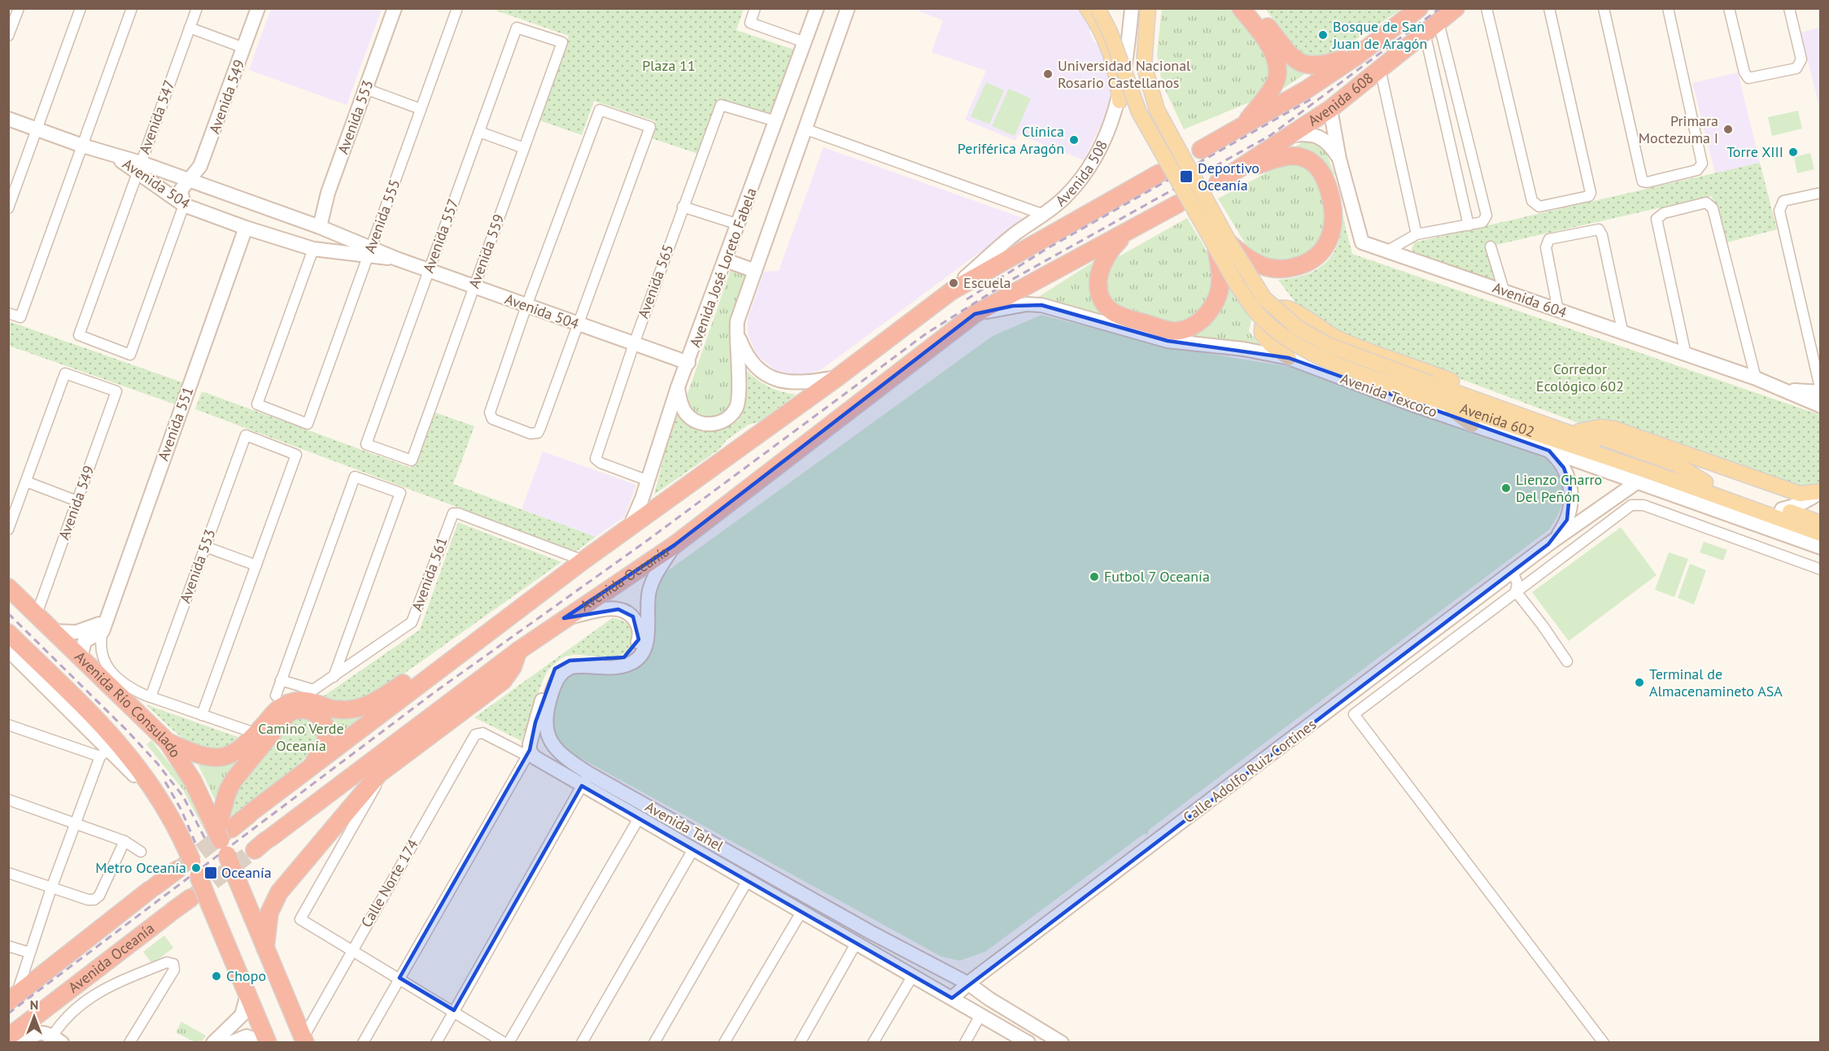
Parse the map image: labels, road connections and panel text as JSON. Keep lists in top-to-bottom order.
{
  "streets": {
    "highway": ["Avenida 608", "Avenida Oceanía", "Avenida Río Consulado"],
    "main road": ["Avenida 602"],
    "street": [
      "Avenida 549",
      "Avenida 547",
      "Avenida 553",
      "Avenida 508",
      "Avenida 504",
      "Avenida 555",
      "Avenida 557",
      "Avenida 559",
      "Avenida José Loreto Fabela",
      "Avenida 565",
      "Avenida 604",
      "Avenida Texcoco",
      "Avenida 551",
      "Avenida 561",
      "Calle Adolfo Ruiz Cortines",
      "Avenida Tahel",
      "Calle Norte 174"
    ]
  },
  "crossings": [
    ["Avenida 549", "Avenida 504"],
    ["Avenida 549", "Avenida Río Consulado"],
    ["Avenida 608", "Avenida 604"],
    ["Avenida 547", "Avenida 504"],
    ["Avenida 553", "Avenida 504"],
    ["Avenida 553", "Avenida 555"],
    ["Avenida 504", "Avenida 555"],
    ["Avenida 504", "Avenida 557"],
    ["Avenida 504", "Avenida 559"],
    ["Avenida 504", "Avenida José Loreto Fabela"],
    ["Avenida 504", "Avenida 565"],
    ["Avenida 504", "Avenida 551"],
    ["Avenida 557", "Avenida 559"],
    ["Avenida José Loreto Fabela", "Avenida 565"],
    ["Avenida Texcoco", "Avenida Oceanía"],
    ["Avenida Texcoco", "Calle Adolfo Ruiz Cortines"],
    ["Avenida Oceanía", "Avenida Tahel"],
    ["Avenida Río Consulado", "Calle Norte 174"],
    ["Calle Adolfo Ruiz Cortines", "Avenida Tahel"],
    ["Avenida Tahel", "Calle Norte 174"]
  ],
  "parks": ["Plaza 11", "Corredor Ecológico 602", "Camino Verde Oceanía"],
  "places": {
    "other": [
      "Bosque de San Juan de Aragón",
      "Universidad Nacional Rosario Castellanos",
      "Primara Moctezuma I",
      "Clínica Periférica Aragón",
      "Torre XIII",
      "Escuela",
      "Lienzo Charro Del Peñón",
      "Futbol 7 Oceanía",
      "Terminal de Almacenamineto ASA",
      "Metro Oceanía",
      "Chopo"
    ],
    "transit": ["Deportivo Oceanía", "Oceanía"]
  },
  "north": "top"
}
